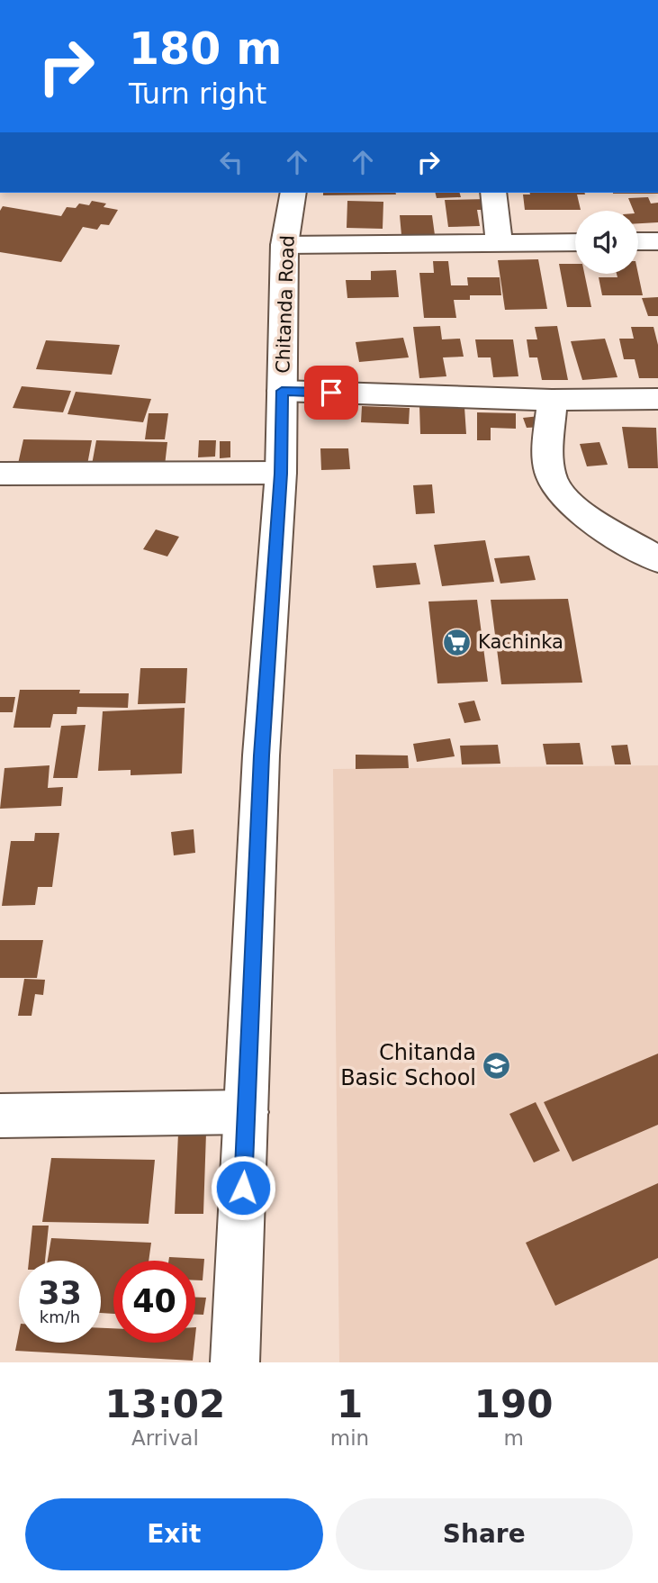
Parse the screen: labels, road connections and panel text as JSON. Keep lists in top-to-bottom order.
{
  "streets": {
    "street": ["Chitanda Road"]
  },
  "places": {
    "supermarket": ["Kachinka"],
    "school or university": ["Chitanda Basic School"]
  },
  "page": {
    "turn": ["180 m", "Turn right"],
    "speed": "33 km/h",
    "limit": "40",
    "eta": [
      "13:02",
      "Arrival",
      "1",
      "min",
      "190",
      "m"
    ],
    "buttons": ["Exit", "Share"]
  }
}
